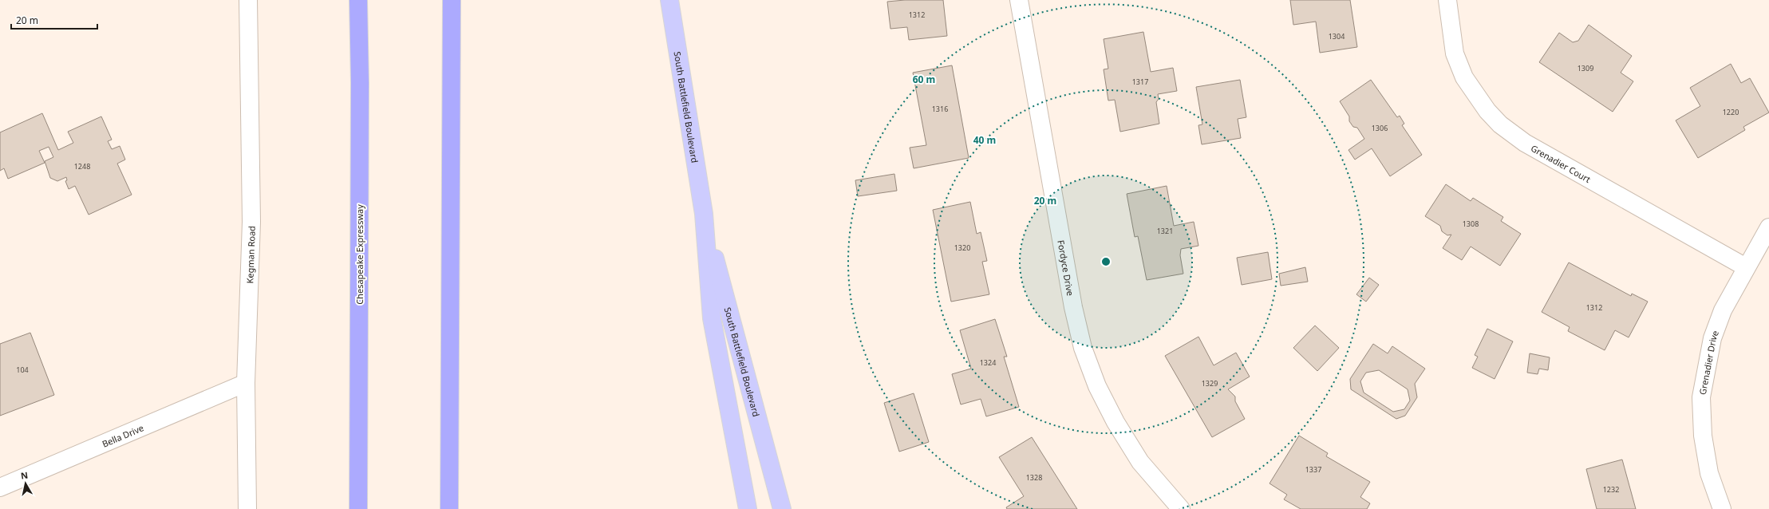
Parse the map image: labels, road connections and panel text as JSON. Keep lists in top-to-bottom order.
{
  "streets": {
    "highway": ["Chesapeake Expressway"],
    "main road": ["South Battlefield Boulevard"],
    "street": [
      "Grenadier Court",
      "Kegman Road",
      "Fordyce Drive",
      "Grenadier Drive",
      "Bella Drive"
    ]
  },
  "crossings": [
    ["Grenadier Court", "Grenadier Drive"],
    ["Kegman Road", "Bella Drive"]
  ],
  "house_numbers": [
    "1312",
    "1304",
    "1309",
    "1317",
    "1316",
    "1220",
    "1306",
    "1248",
    "1308",
    "1321",
    "1320",
    "1312",
    "1324",
    "104",
    "1329",
    "1337",
    "1328",
    "1232"
  ],
  "scale_bar": "20 m",
  "north": "top",
  "rings": ["60 m", "40 m", "20 m"]
}
